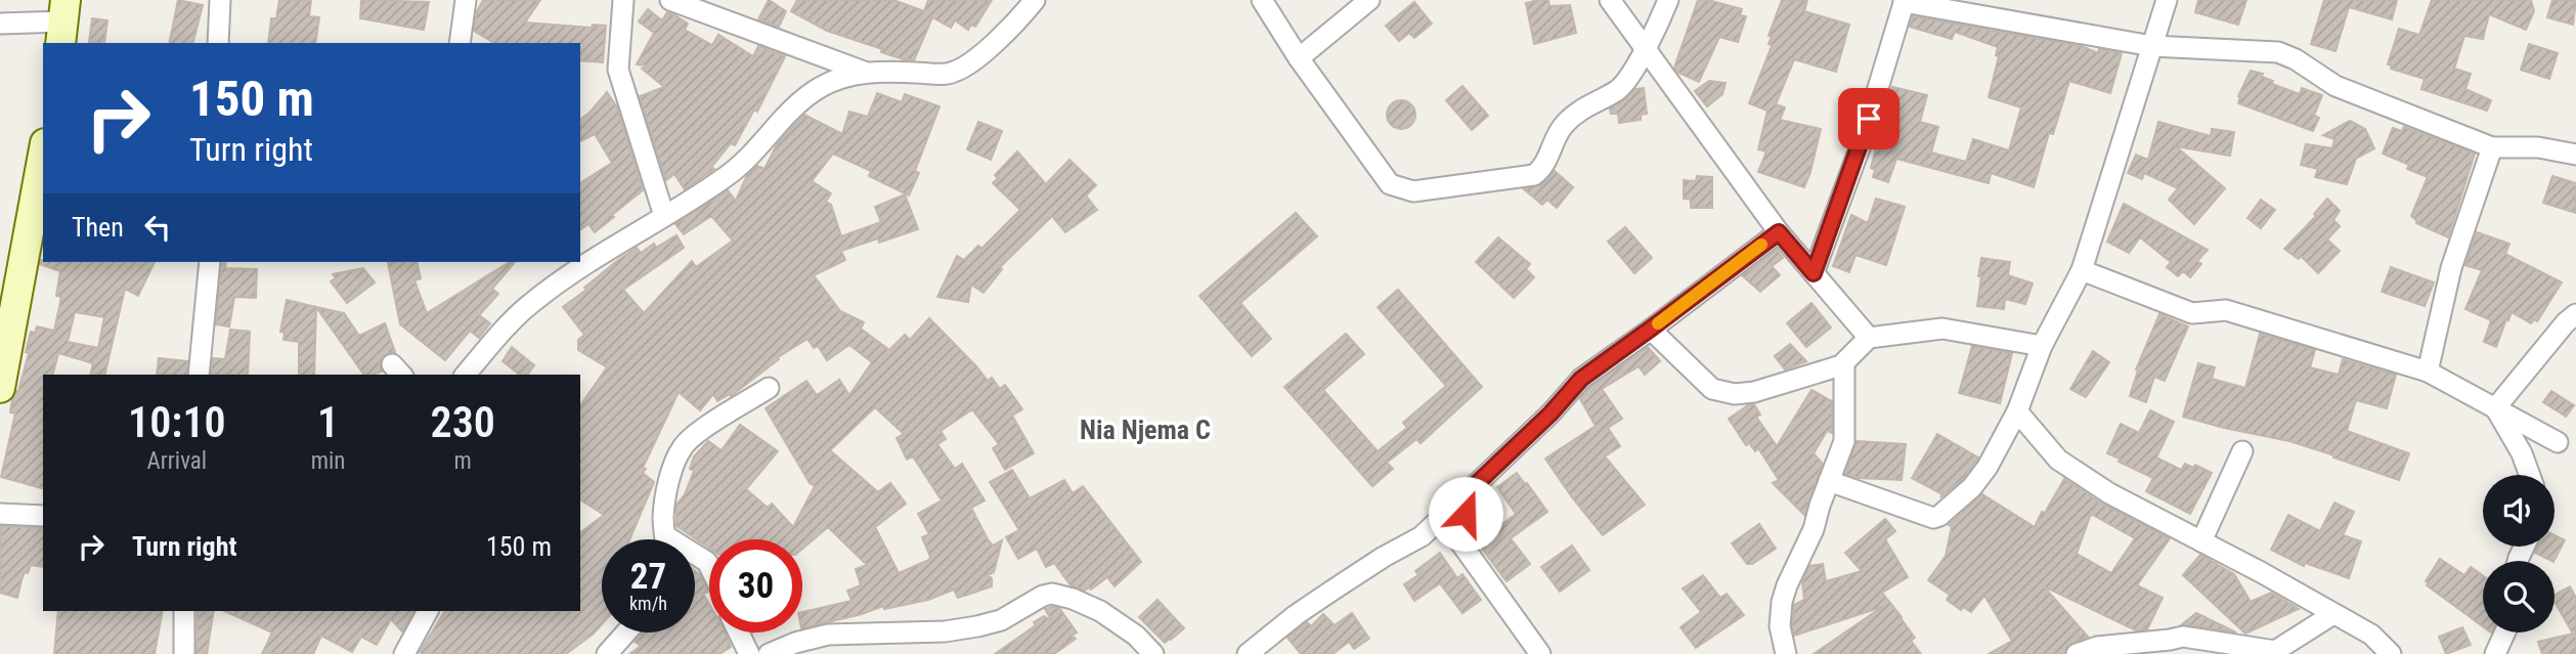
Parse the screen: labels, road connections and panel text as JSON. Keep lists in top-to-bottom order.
{
  "districts": ["Nia Njema C"],
  "page": {
    "turn": ["150 m", "Turn right"],
    "then": "Then",
    "eta": [
      "10:10",
      "Arrival",
      "1",
      "min",
      "230",
      "m"
    ],
    "list": [
      {
        "name": "Turn right",
        "value": "150 m"
      }
    ],
    "speed": "27 km/h",
    "limit": "30"
  }
}
